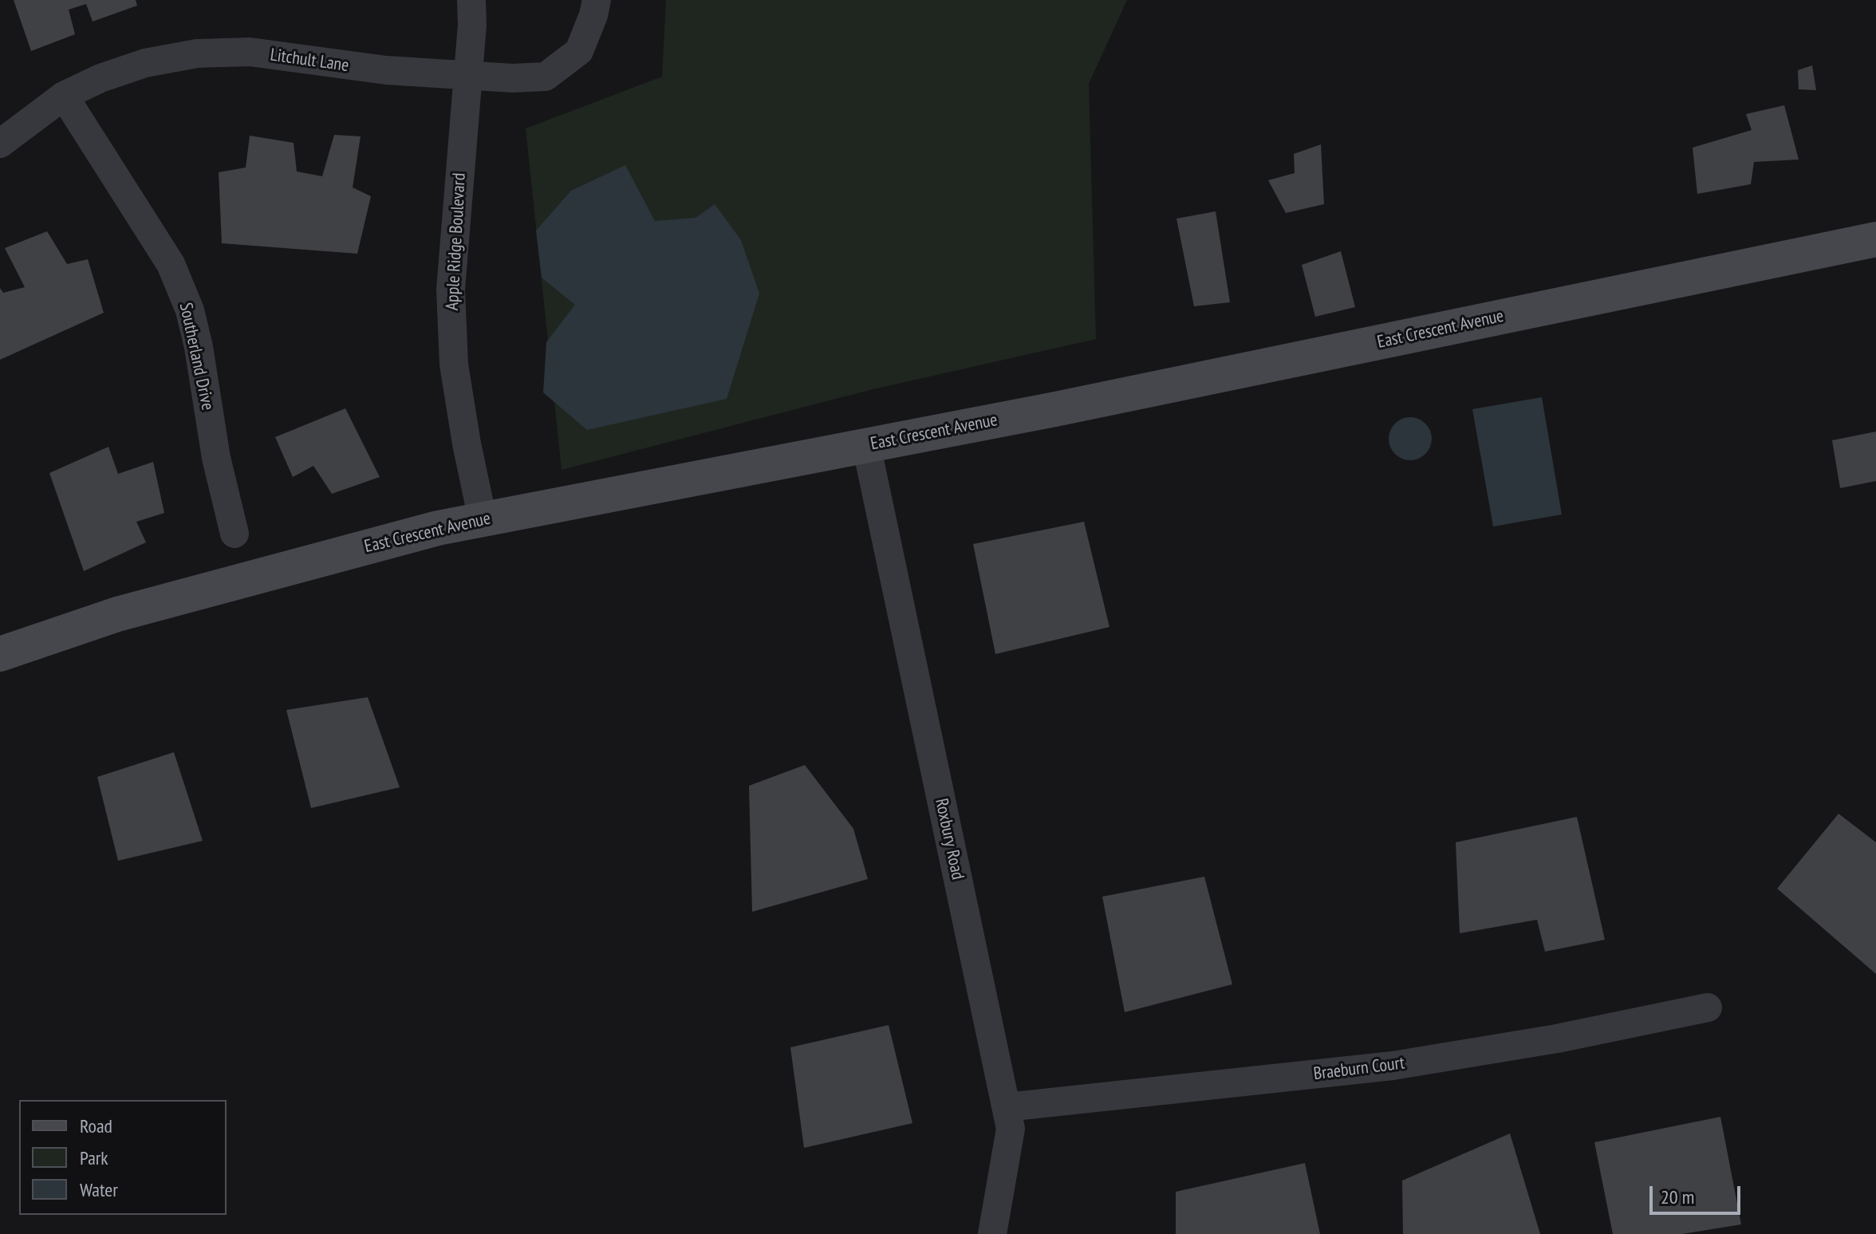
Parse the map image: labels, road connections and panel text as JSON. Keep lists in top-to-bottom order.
{
  "streets": {
    "street": [
      "Litchult Lane",
      "Apple Ridge Boulevard",
      "East Crescent Avenue",
      "Southerland Drive",
      "Roxbury Road",
      "Braeburn Court"
    ]
  },
  "crossings": [
    ["Litchult Lane", "Apple Ridge Boulevard"],
    ["Litchult Lane", "Southerland Drive"],
    ["Apple Ridge Boulevard", "East Crescent Avenue"],
    ["East Crescent Avenue", "Roxbury Road"],
    ["Roxbury Road", "Braeburn Court"]
  ],
  "legend": ["Road", "Park", "Water"],
  "scale_bar": "20 m"
}
